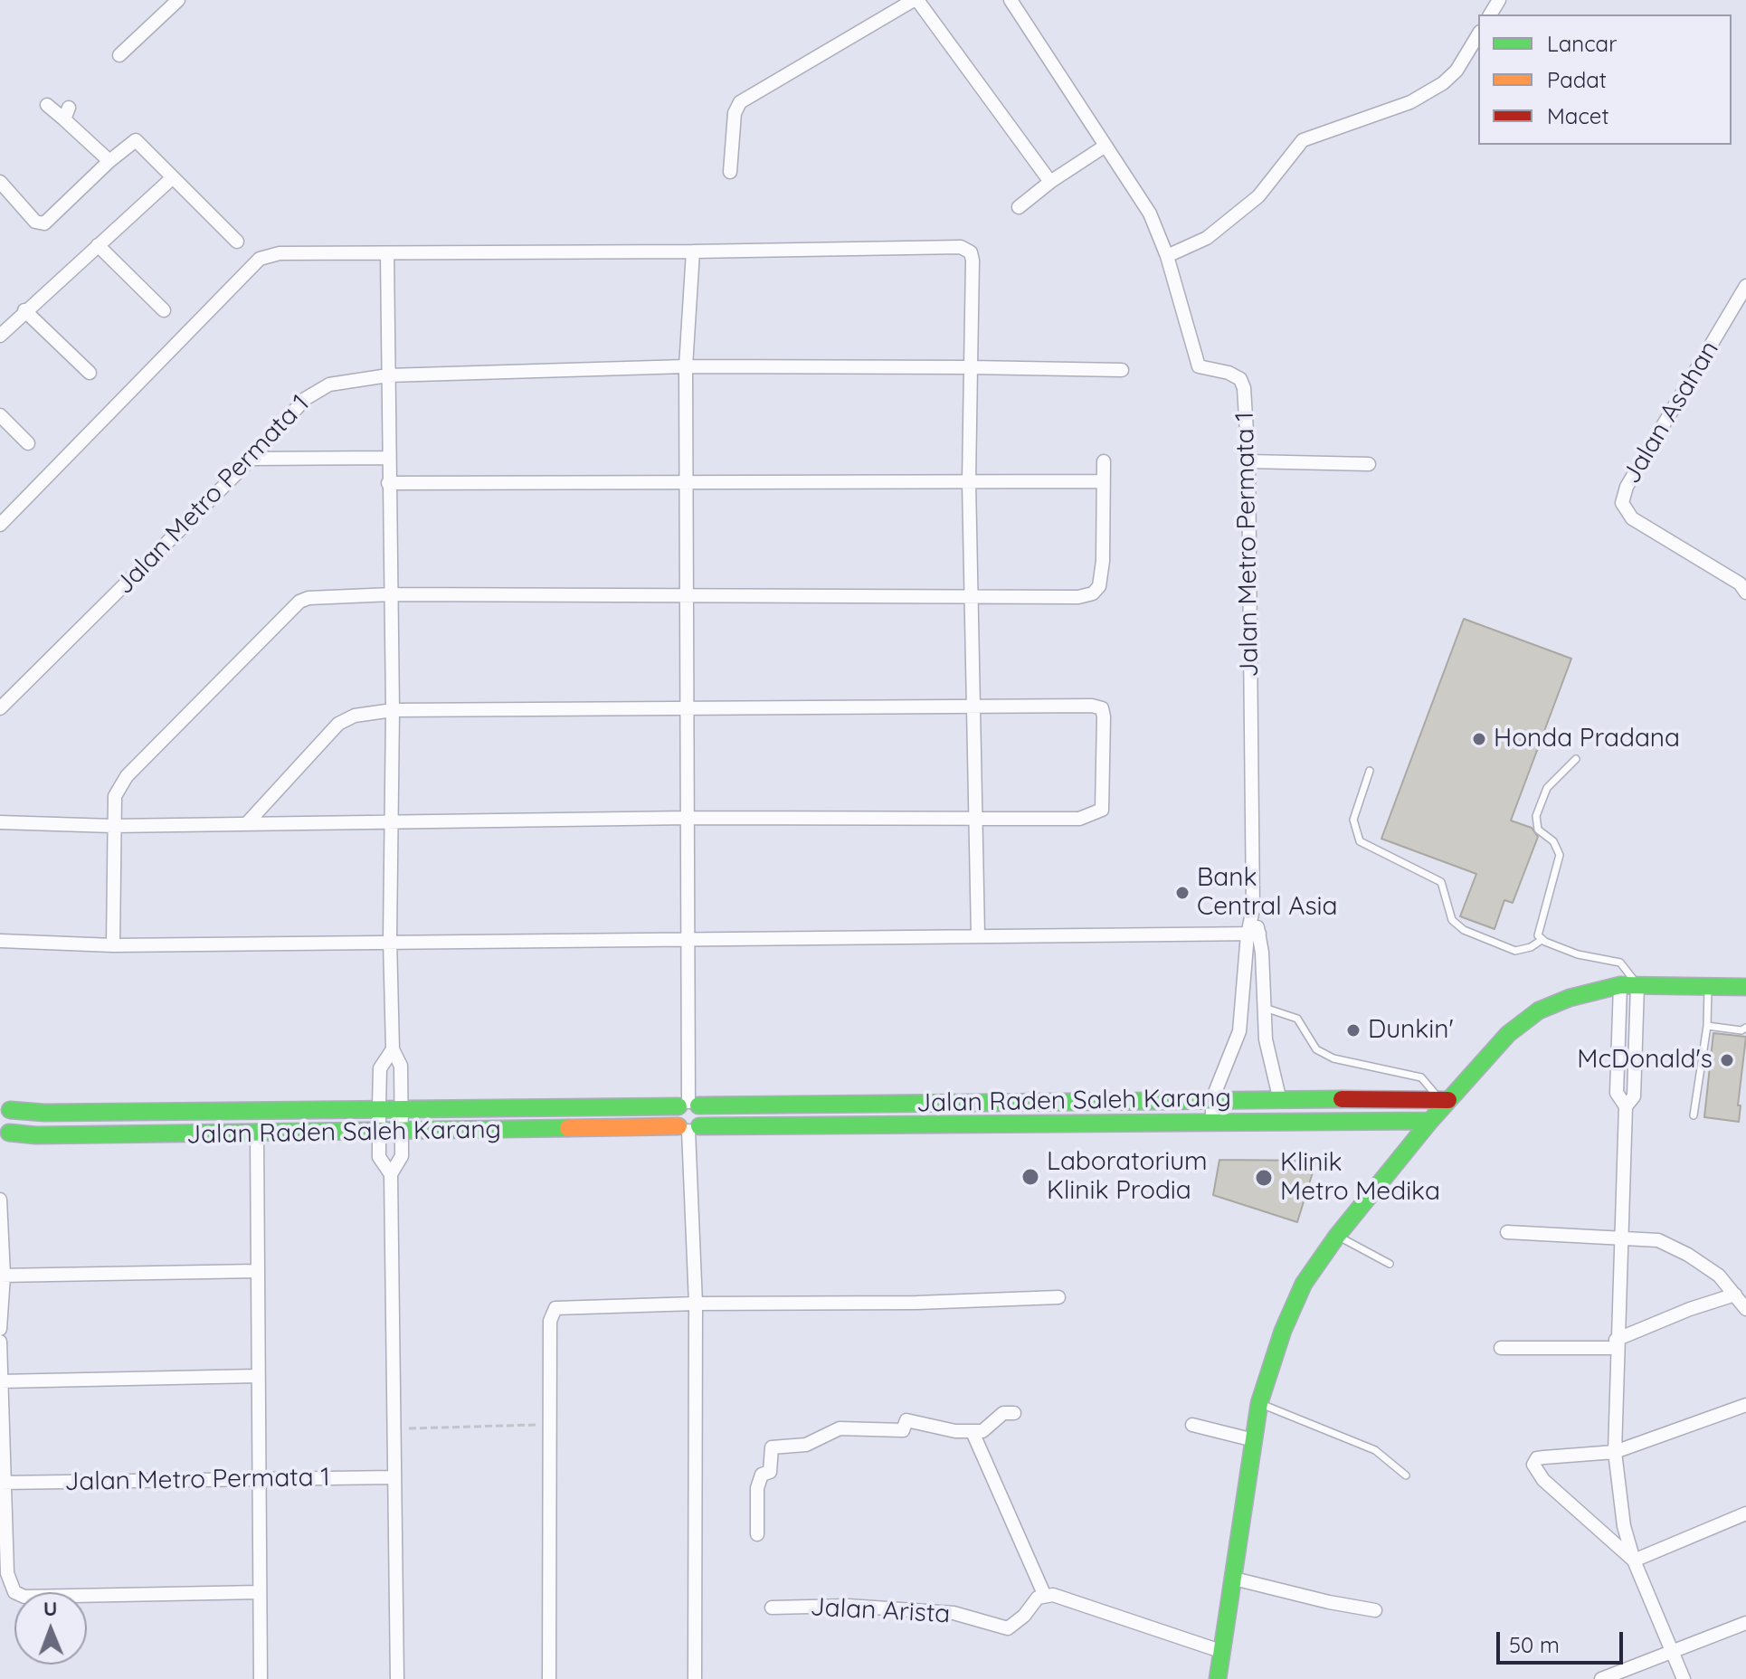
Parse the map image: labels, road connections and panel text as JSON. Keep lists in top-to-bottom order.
{
  "streets": {
    "main road": ["Jalan Raden Saleh Karang"],
    "street": ["Jalan Asahan", "Jalan Metro Permata 1", "Jalan Arista"]
  },
  "crossings": [
    ["Jalan Metro Permata 1", "Jalan Raden Saleh Karang"]
  ],
  "places": [
    "Honda Pradana",
    "Bank Central Asia",
    "Dunkin'",
    "McDonald's",
    "Laboratorium Klinik Prodia",
    "Klinik Metro Medika"
  ],
  "legend": ["Lancar", "Padat", "Macet"],
  "scale_bar": "50 m",
  "north": "top"
}
